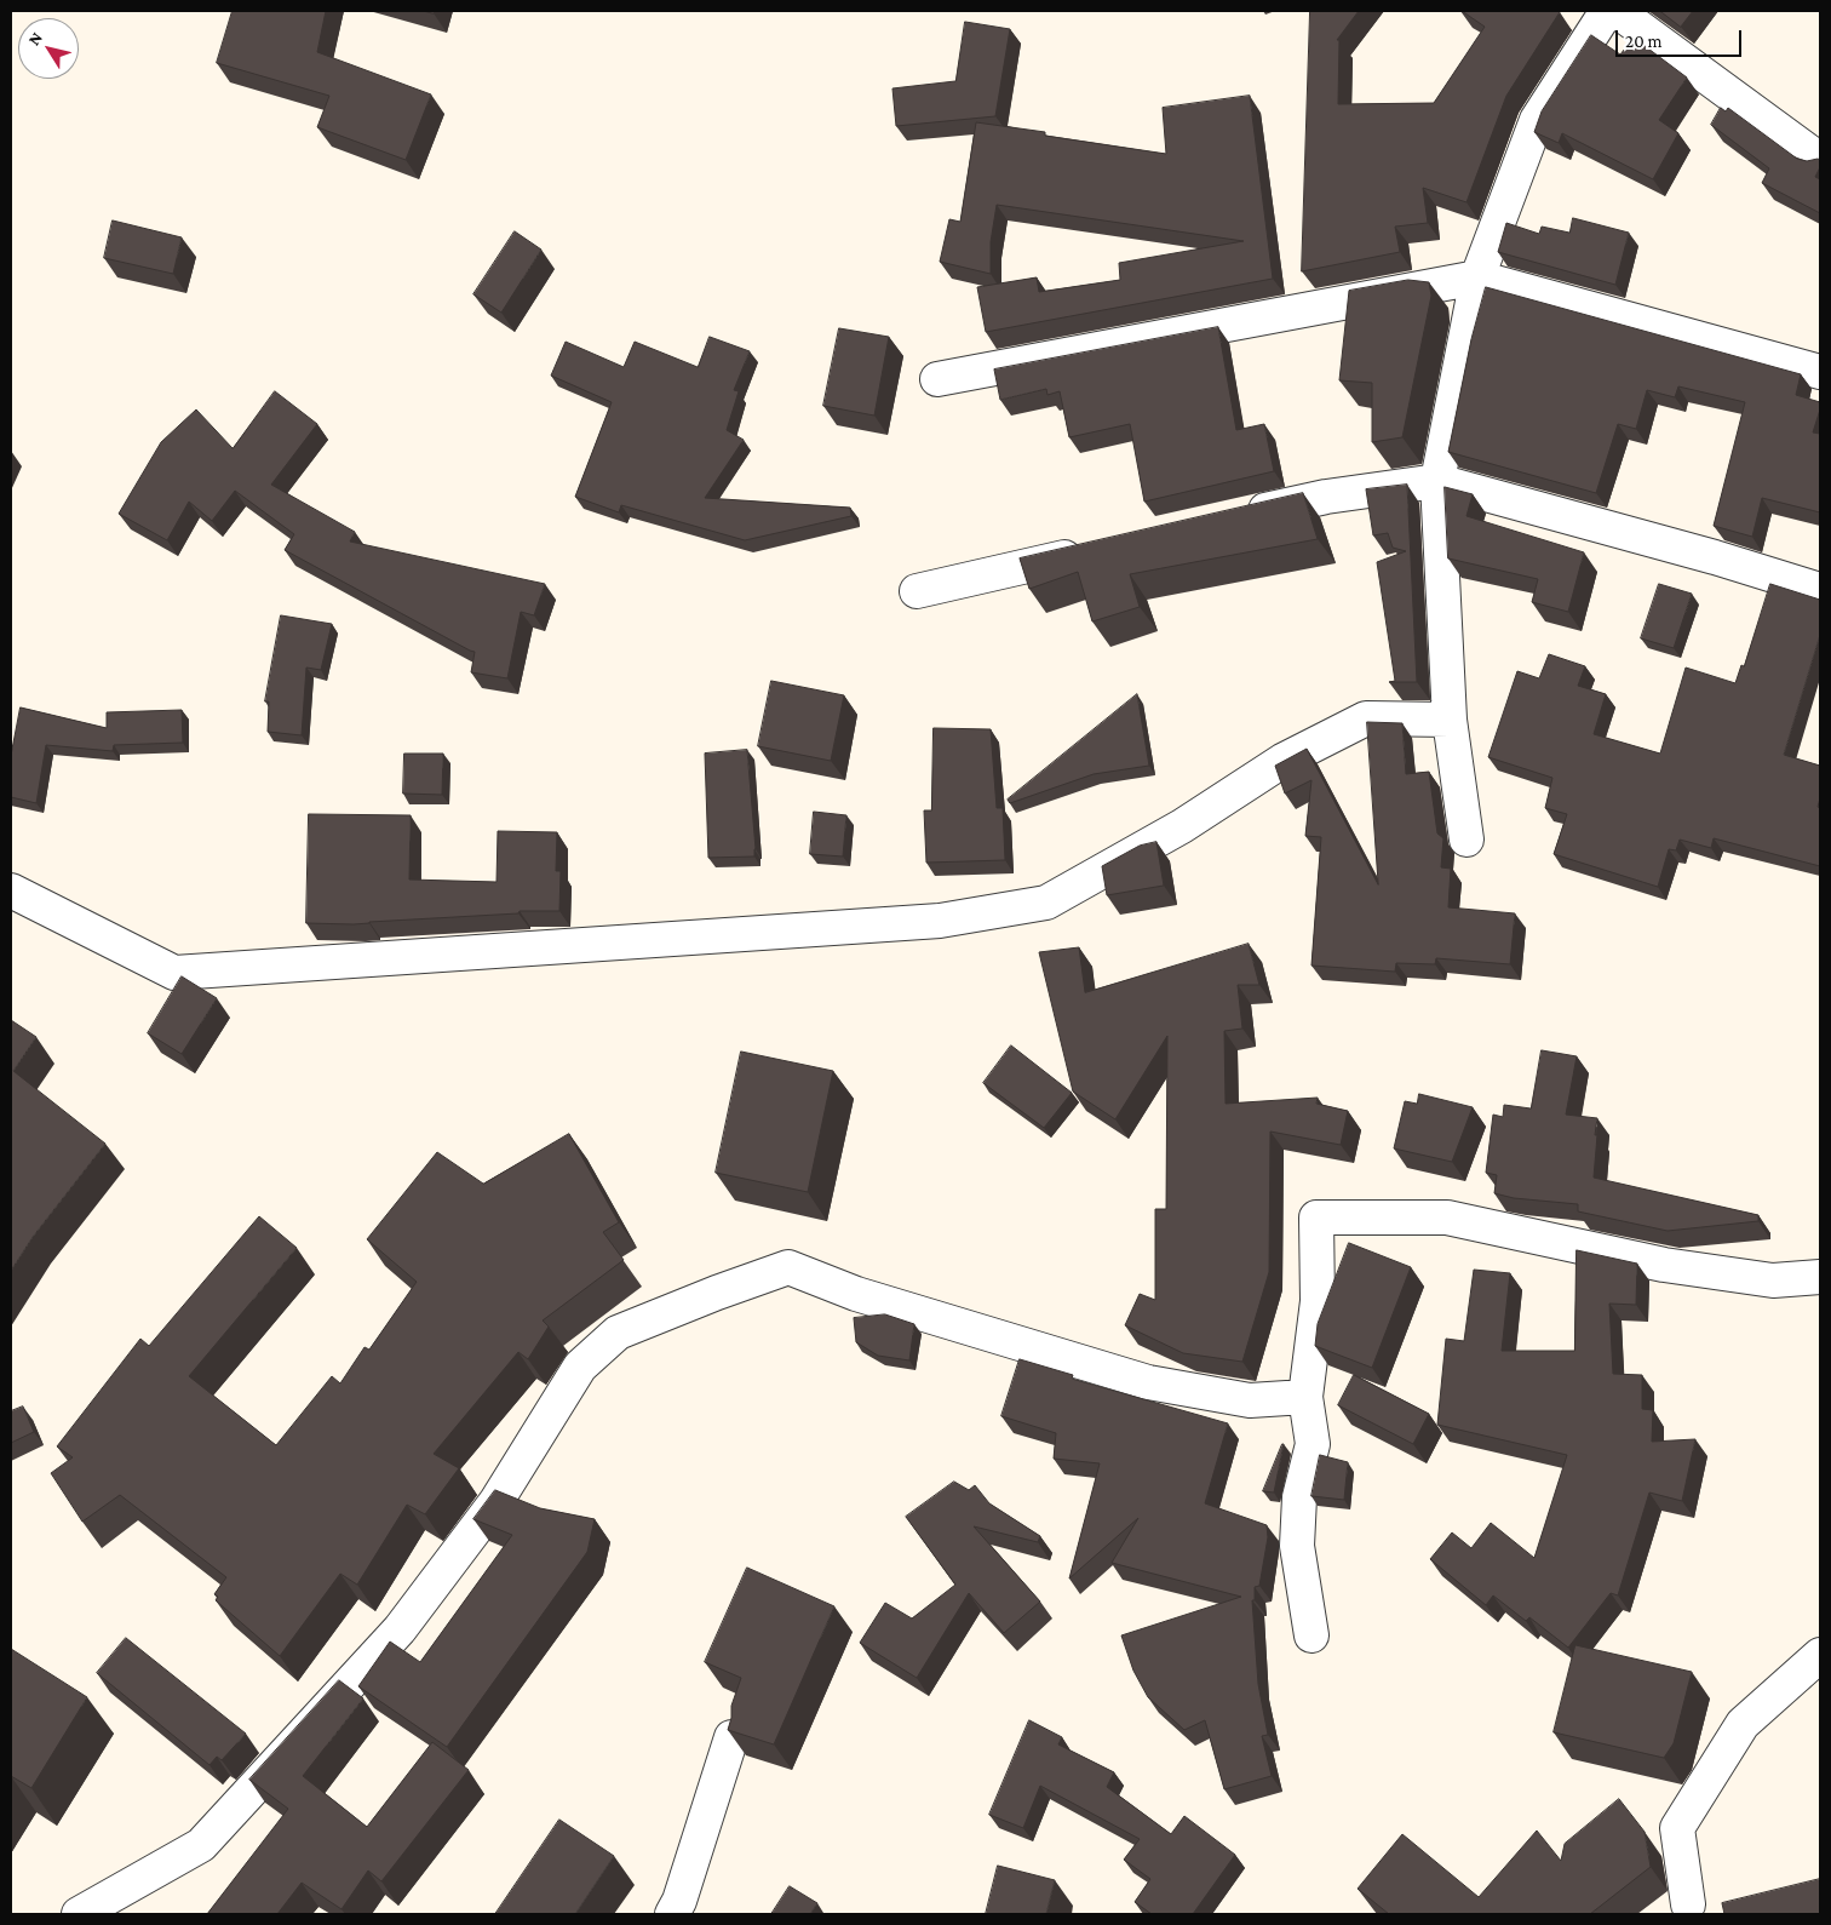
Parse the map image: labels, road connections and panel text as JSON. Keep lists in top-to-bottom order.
{
  "scale_bar": "20 m",
  "north": "top left"
}
